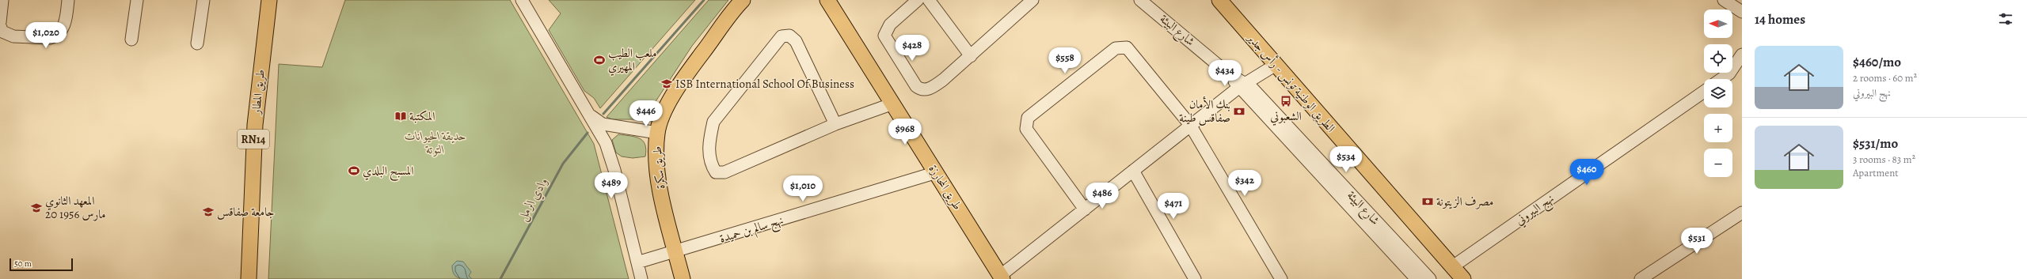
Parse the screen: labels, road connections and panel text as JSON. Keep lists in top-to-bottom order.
{
  "streets": {
    "main road": [
      "الطريق الوطنية تونس - رأس جدير",
      "طريق المطار",
      "RN14",
      "طريق سكرة",
      "طريق المحارزة"
    ],
    "street": ["شارع البيئة", "نهج البيروني", "نهج سالم بن حميدة"]
  },
  "crossings": [
    ["الطريق الوطنية تونس - رأس جدير", "نهج البيروني"],
    ["طريق سكرة", "نهج سالم بن حميدة"],
    ["طريق المحارزة", "نهج سالم بن حميدة"]
  ],
  "water": ["وادي الرمل"],
  "parks": ["حديقة الحيوانات التوتة"],
  "places": {
    "sports": ["ملعب الطيب المهيري", "المسبح البلدي"],
    "school or university": ["ISB International School Of Business", "المعهد الثانوي 20 مارس 1956", "جامعة صفاقس"],
    "bus stop": ["الشعبوني"],
    "bank": ["بنك الأمان صفاقس طينة", "مصرف الزيتونة"],
    "library": ["المكتبة"]
  },
  "scale_bar": "50 m",
  "north": "left",
  "page": {
    "heading": "14 homes",
    "map_buttons": ["+", "−"],
    "price": [
      "$1,020",
      "$428",
      "$558",
      "$434",
      "$446",
      "$968",
      "$534",
      "$460",
      "$342",
      "$489",
      "$1,010",
      "$486",
      "$471",
      "$531"
    ],
    "list": [
      {
        "name": "$460/mo",
        "note": "2 rooms · 60 m² · نهج البيروني"
      },
      {
        "name": "$531/mo",
        "note": "3 rooms · 83 m² · Apartment"
      }
    ],
    "scale": "50 m"
  }
}
